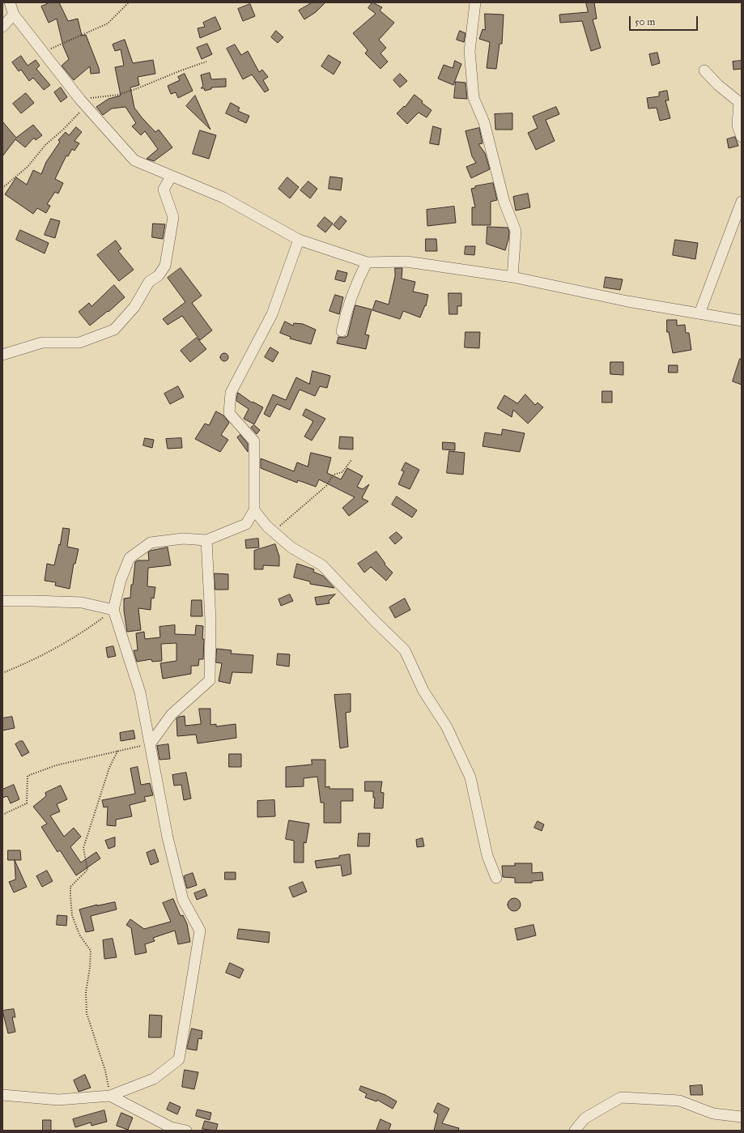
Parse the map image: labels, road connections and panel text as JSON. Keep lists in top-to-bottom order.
{
  "scale_bar": "50 m"
}
